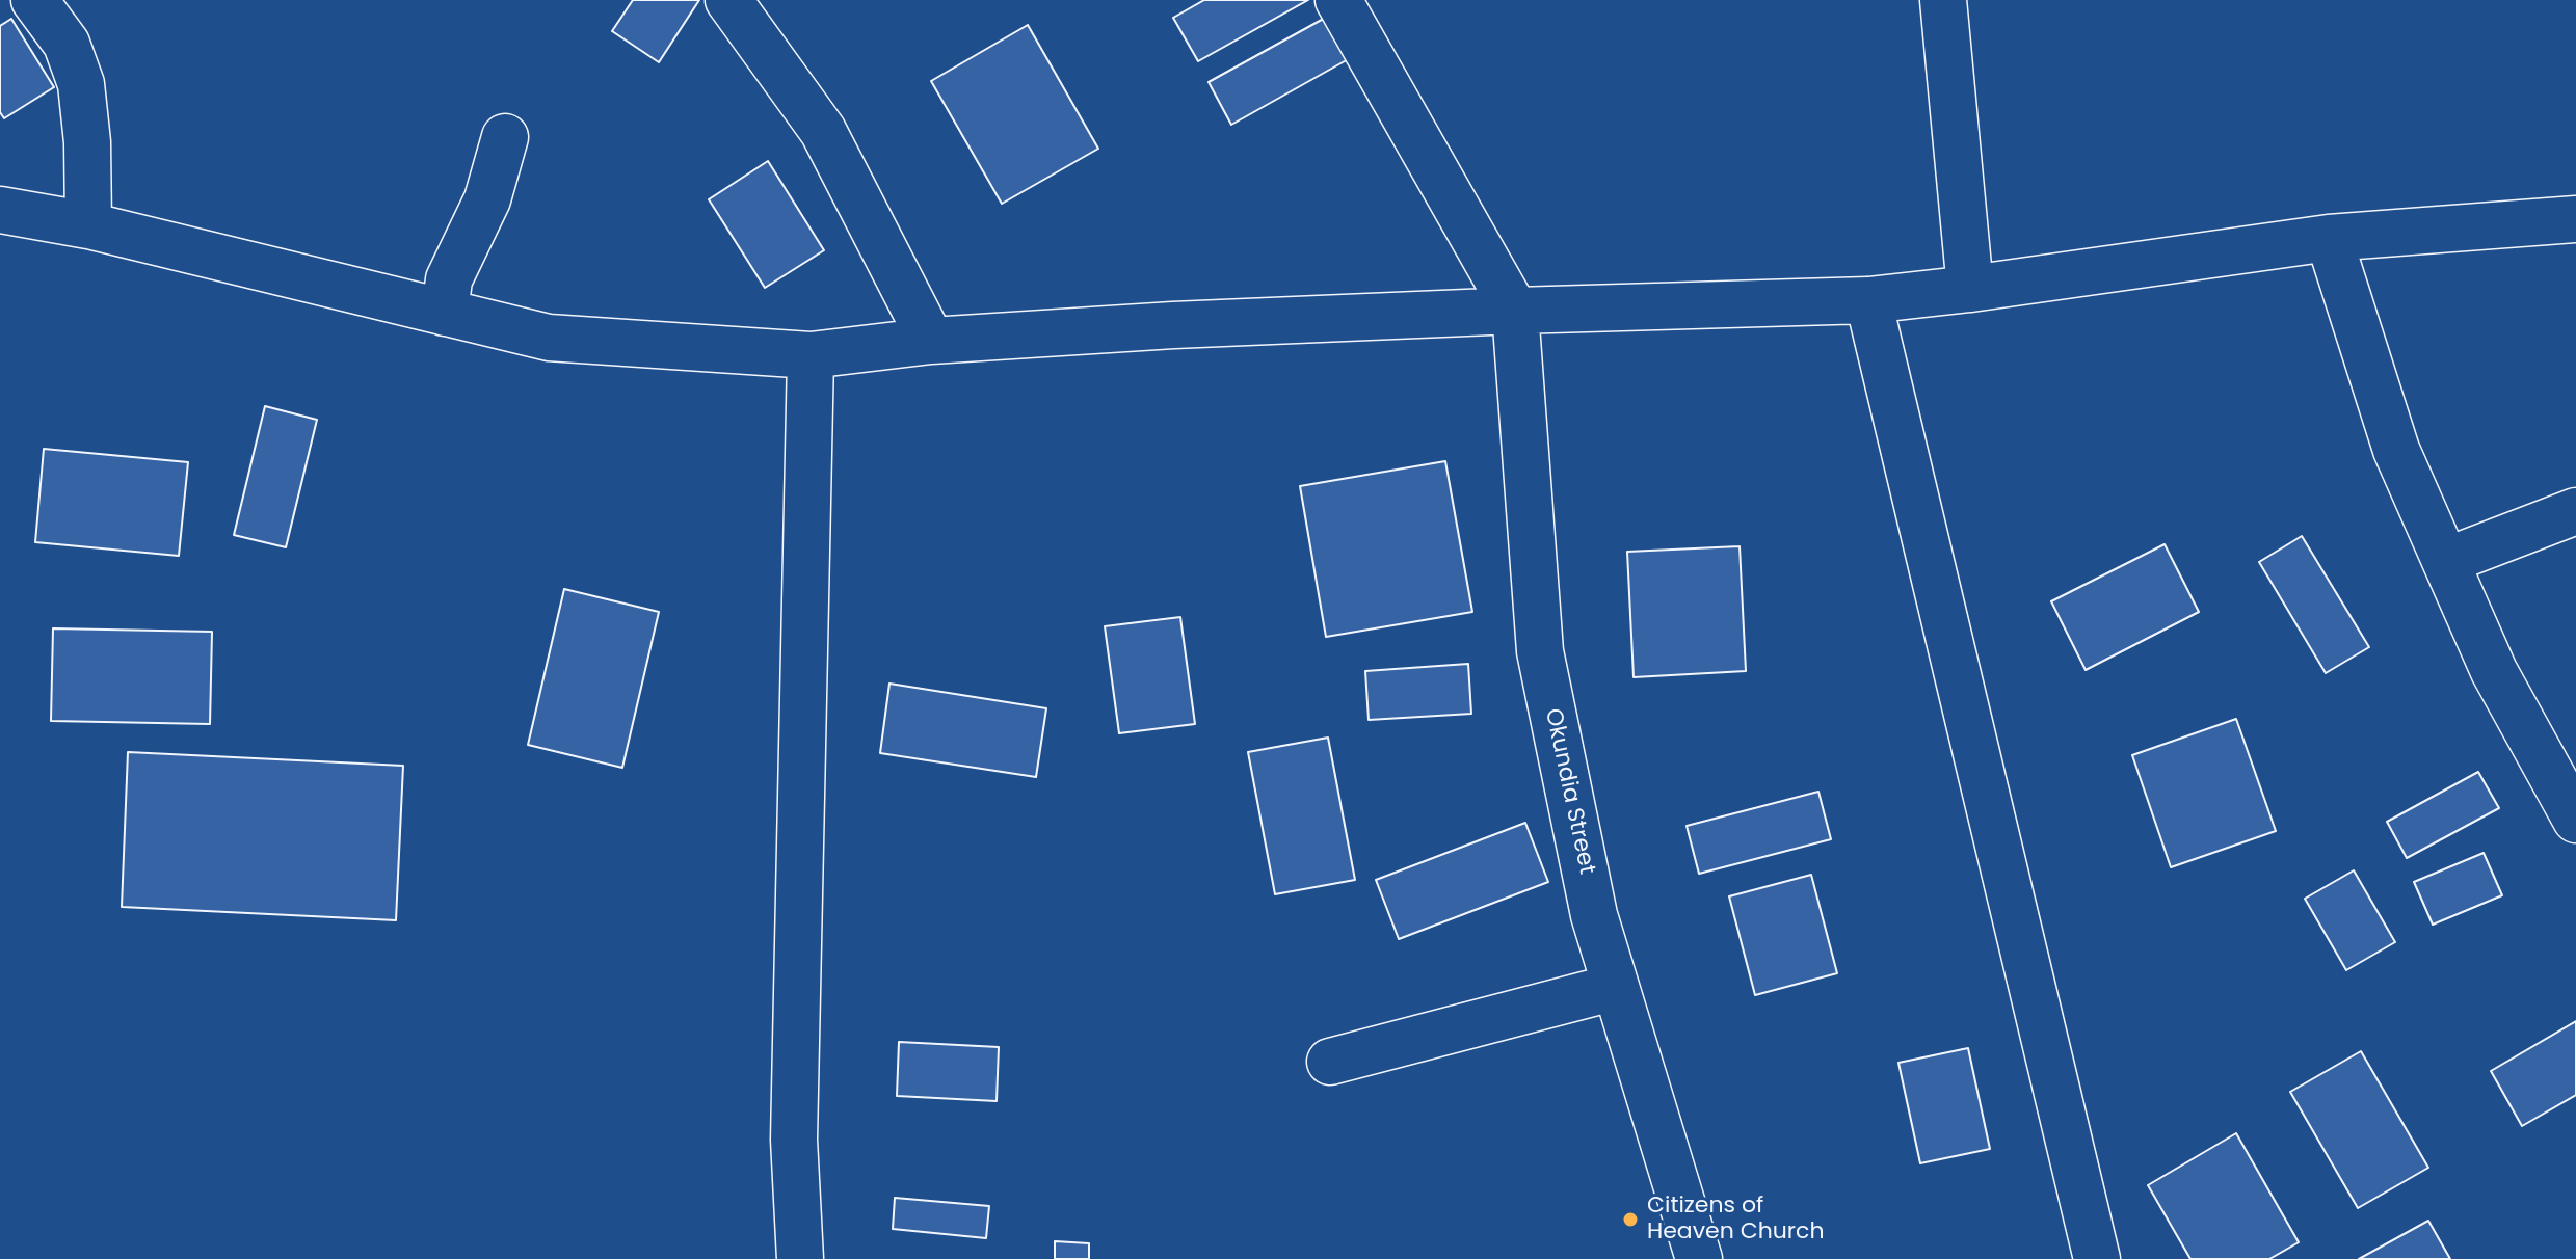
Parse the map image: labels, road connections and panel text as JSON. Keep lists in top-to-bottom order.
{
  "streets": {
    "street": ["Okundia Street"]
  },
  "places": ["Citizens of Heaven Church"]
}
